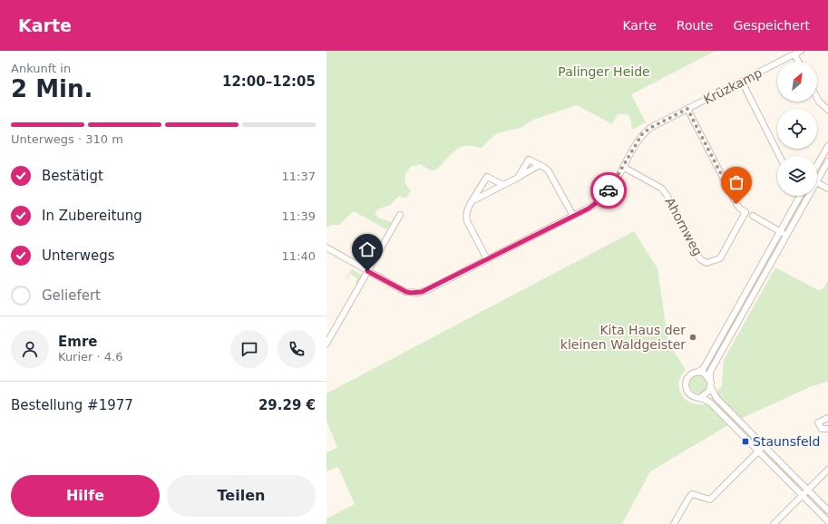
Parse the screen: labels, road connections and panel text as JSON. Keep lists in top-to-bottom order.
{
  "streets": {
    "street": ["Krüzkamp", "Ahornweg"]
  },
  "crossings": [
    ["Krüzkamp", "Ahornweg"]
  ],
  "parks": ["Palinger Heide"],
  "places": {
    "other": ["Kita Haus der kleinen Waldgeister"],
    "transit": ["Staunsfeld"]
  },
  "north": "top right",
  "page": {
    "header": "Karte",
    "nav": ["Karte", "Route", "Gespeichert"],
    "heading": ["2 Min.", "Ankunft in", "12:00–12:05"],
    "panel": [
      "Emre",
      "Kurier · 4.6",
      "Bestellung #1977",
      "29.29 €"
    ],
    "bar": "Unterwegs · 310 m",
    "list": [
      ["Bestätigt", "11:37"],
      ["In Zubereitung", "11:39"],
      ["Unterwegs", "11:40"],
      "Geliefert"
    ],
    "buttons": ["Hilfe", "Teilen"]
  }
}
